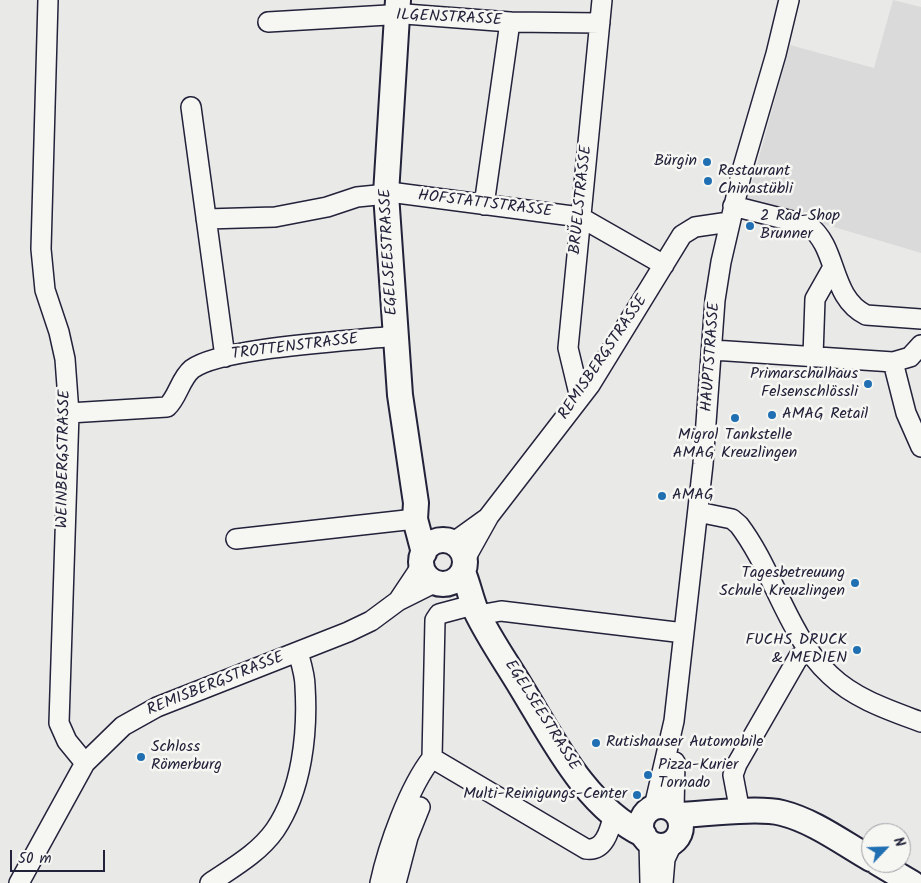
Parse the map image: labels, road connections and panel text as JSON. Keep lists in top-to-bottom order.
{
  "streets": {
    "main road": ["EGELSEESTRASSE"],
    "street": [
      "ILGENSTRASSE",
      "BRÜELSTRASSE",
      "HOFSTATTSTRASSE",
      "TROTTENSTRASSE",
      "HAUPTSTRASSE",
      "REMISBERGSTRASSE",
      "WEINBERGSTRASSE"
    ]
  },
  "crossings": [
    ["ILGENSTRASSE", "BRÜELSTRASSE"],
    ["ILGENSTRASSE", "EGELSEESTRASSE"],
    ["BRÜELSTRASSE", "HOFSTATTSTRASSE"],
    ["BRÜELSTRASSE", "REMISBERGSTRASSE"],
    ["HOFSTATTSTRASSE", "EGELSEESTRASSE"],
    ["HOFSTATTSTRASSE", "REMISBERGSTRASSE"],
    ["EGELSEESTRASSE", "TROTTENSTRASSE"],
    ["EGELSEESTRASSE", "REMISBERGSTRASSE"],
    ["TROTTENSTRASSE", "WEINBERGSTRASSE"],
    ["HAUPTSTRASSE", "REMISBERGSTRASSE"],
    ["REMISBERGSTRASSE", "WEINBERGSTRASSE"]
  ],
  "places": [
    "Bürgin",
    "Restaurant Chinastübli",
    "2 Rad-Shop Brunner",
    "Primarschulhaus Felsenschlössli",
    "AMAG Retail",
    "Migrol Tankstelle AMAG Kreuzlingen",
    "AMAG",
    "Tagesbetreuung Schule Kreuzlingen",
    "FUCHS DRUCK & MEDIEN",
    "Rutishauser Automobile",
    "Schloss Römerburg",
    "Pizza-Kurier Tornado",
    "Multi-Reinigungs-Center"
  ],
  "scale_bar": "50 m",
  "north": "top right"
}
